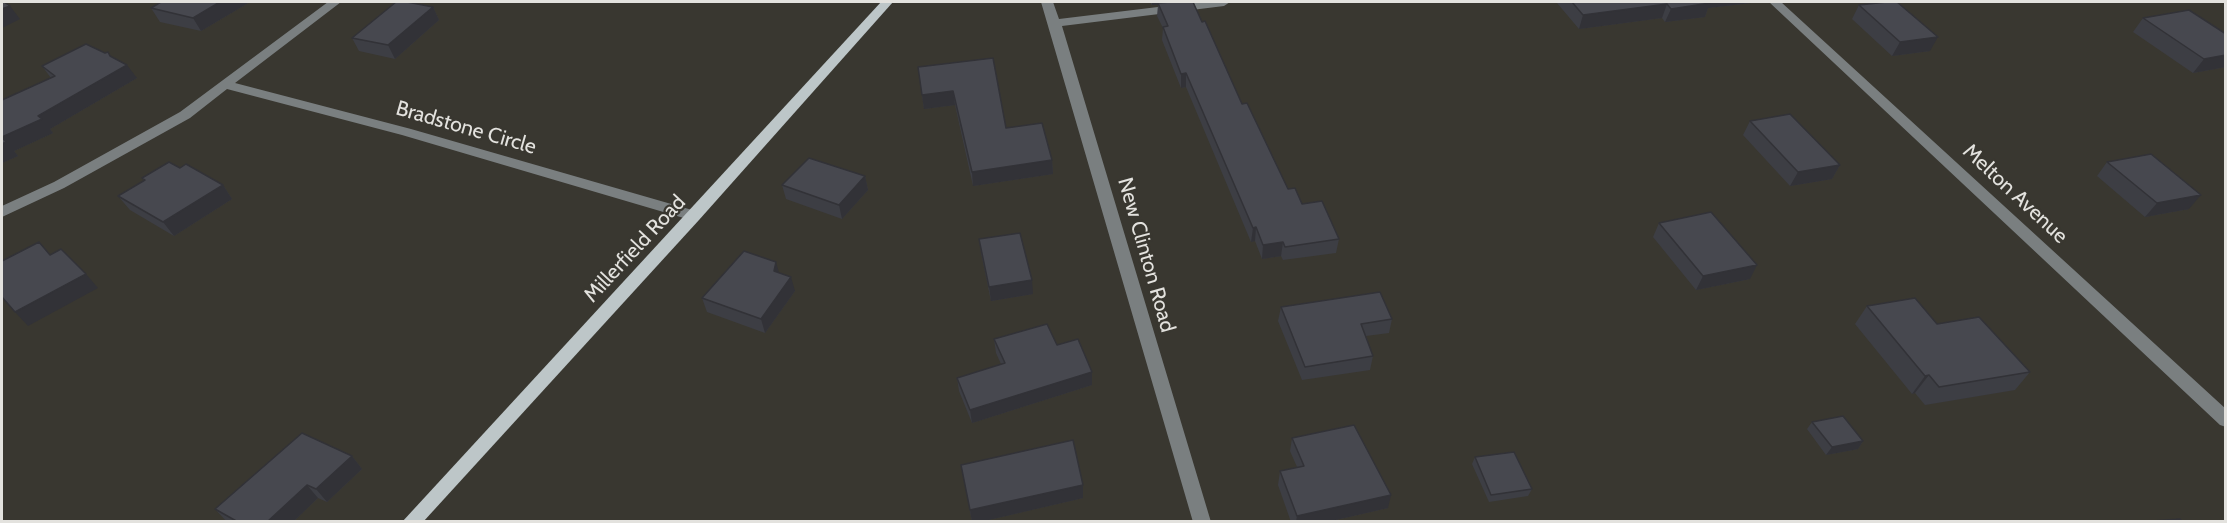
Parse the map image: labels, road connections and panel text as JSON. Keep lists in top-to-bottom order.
{
  "streets": {
    "main road": ["Millerfield Road"],
    "street": ["Bradstone Circle", "Melton Avenue", "New Clinton Road"]
  },
  "crossings": [
    ["Bradstone Circle", "Millerfield Road"]
  ]
}
